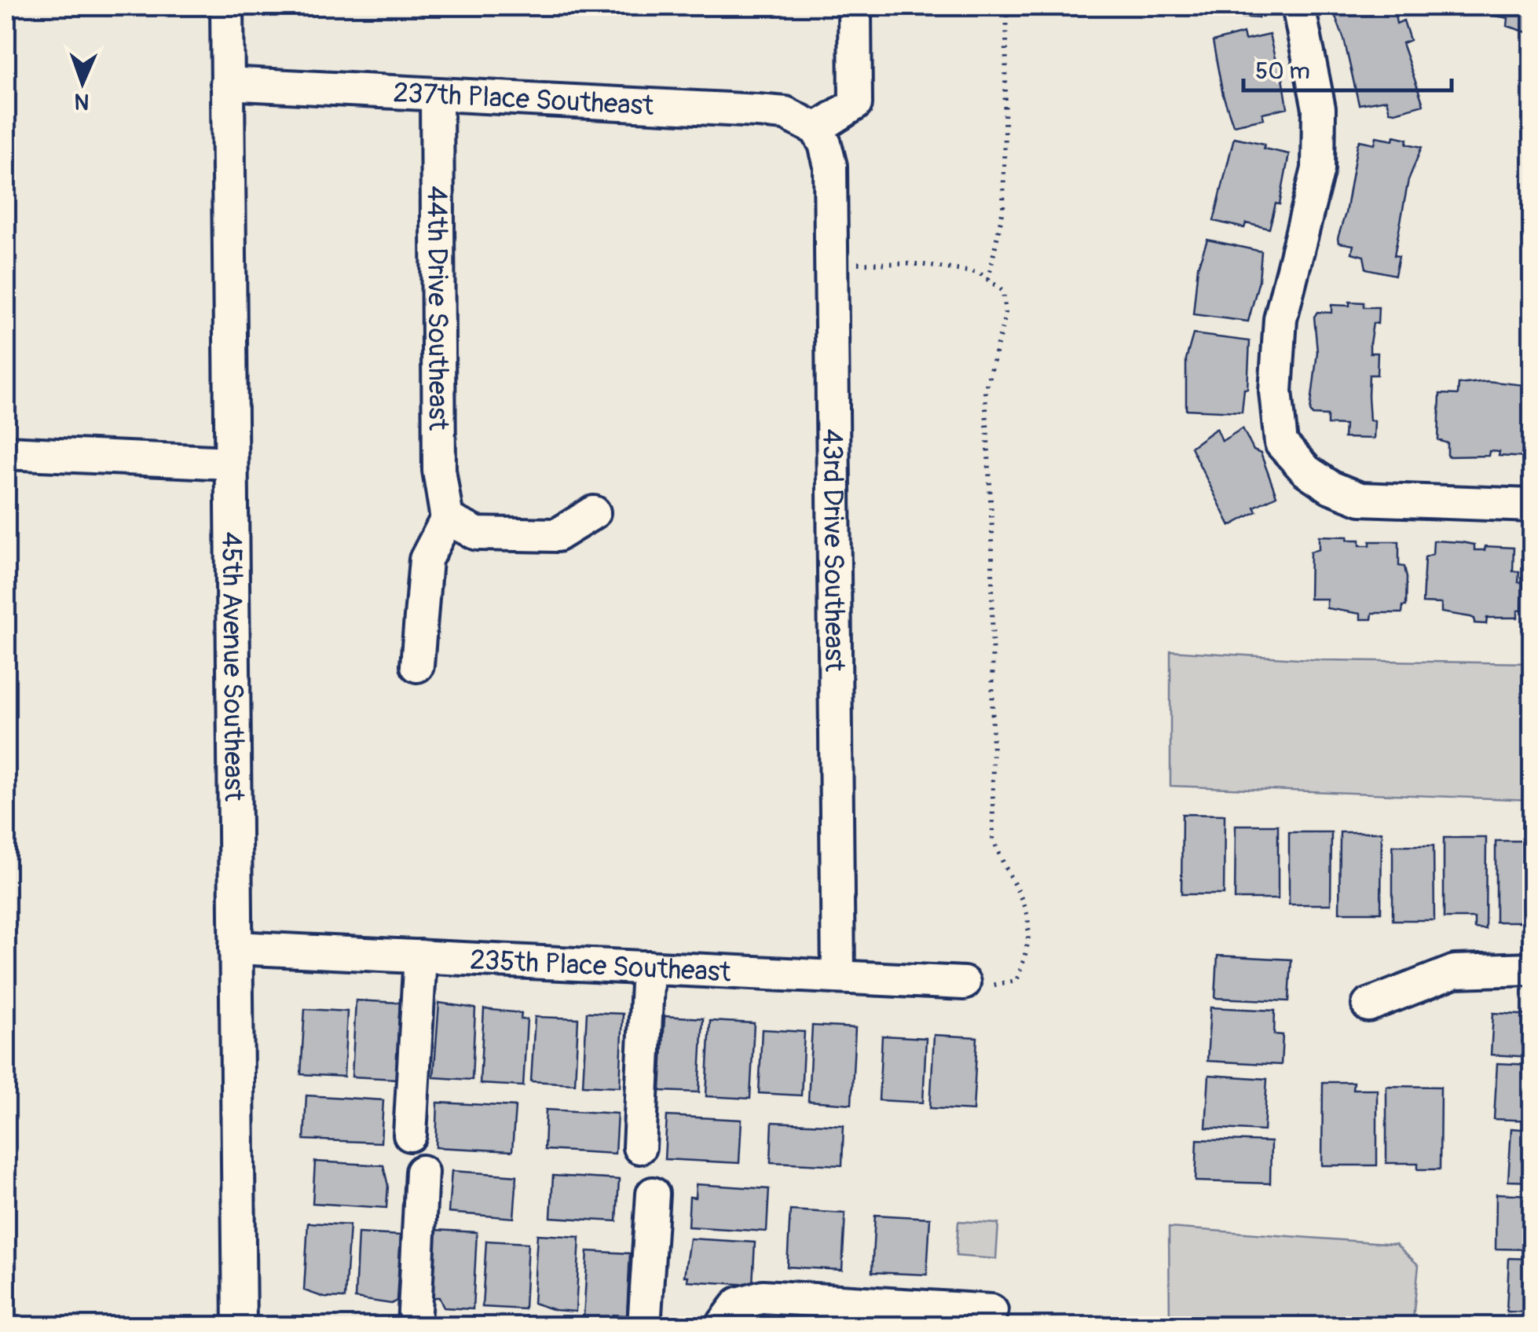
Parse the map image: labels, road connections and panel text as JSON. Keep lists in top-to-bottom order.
{
  "streets": {
    "street": [
      "237th Place Southeast",
      "44th Drive Southeast",
      "43rd Drive Southeast",
      "45th Avenue Southeast",
      "235th Place Southeast"
    ]
  },
  "crossings": [
    ["237th Place Southeast", "44th Drive Southeast"],
    ["237th Place Southeast", "43rd Drive Southeast"],
    ["237th Place Southeast", "45th Avenue Southeast"],
    ["43rd Drive Southeast", "235th Place Southeast"],
    ["45th Avenue Southeast", "235th Place Southeast"]
  ],
  "scale_bar": "50 m",
  "north": "bottom"
}
